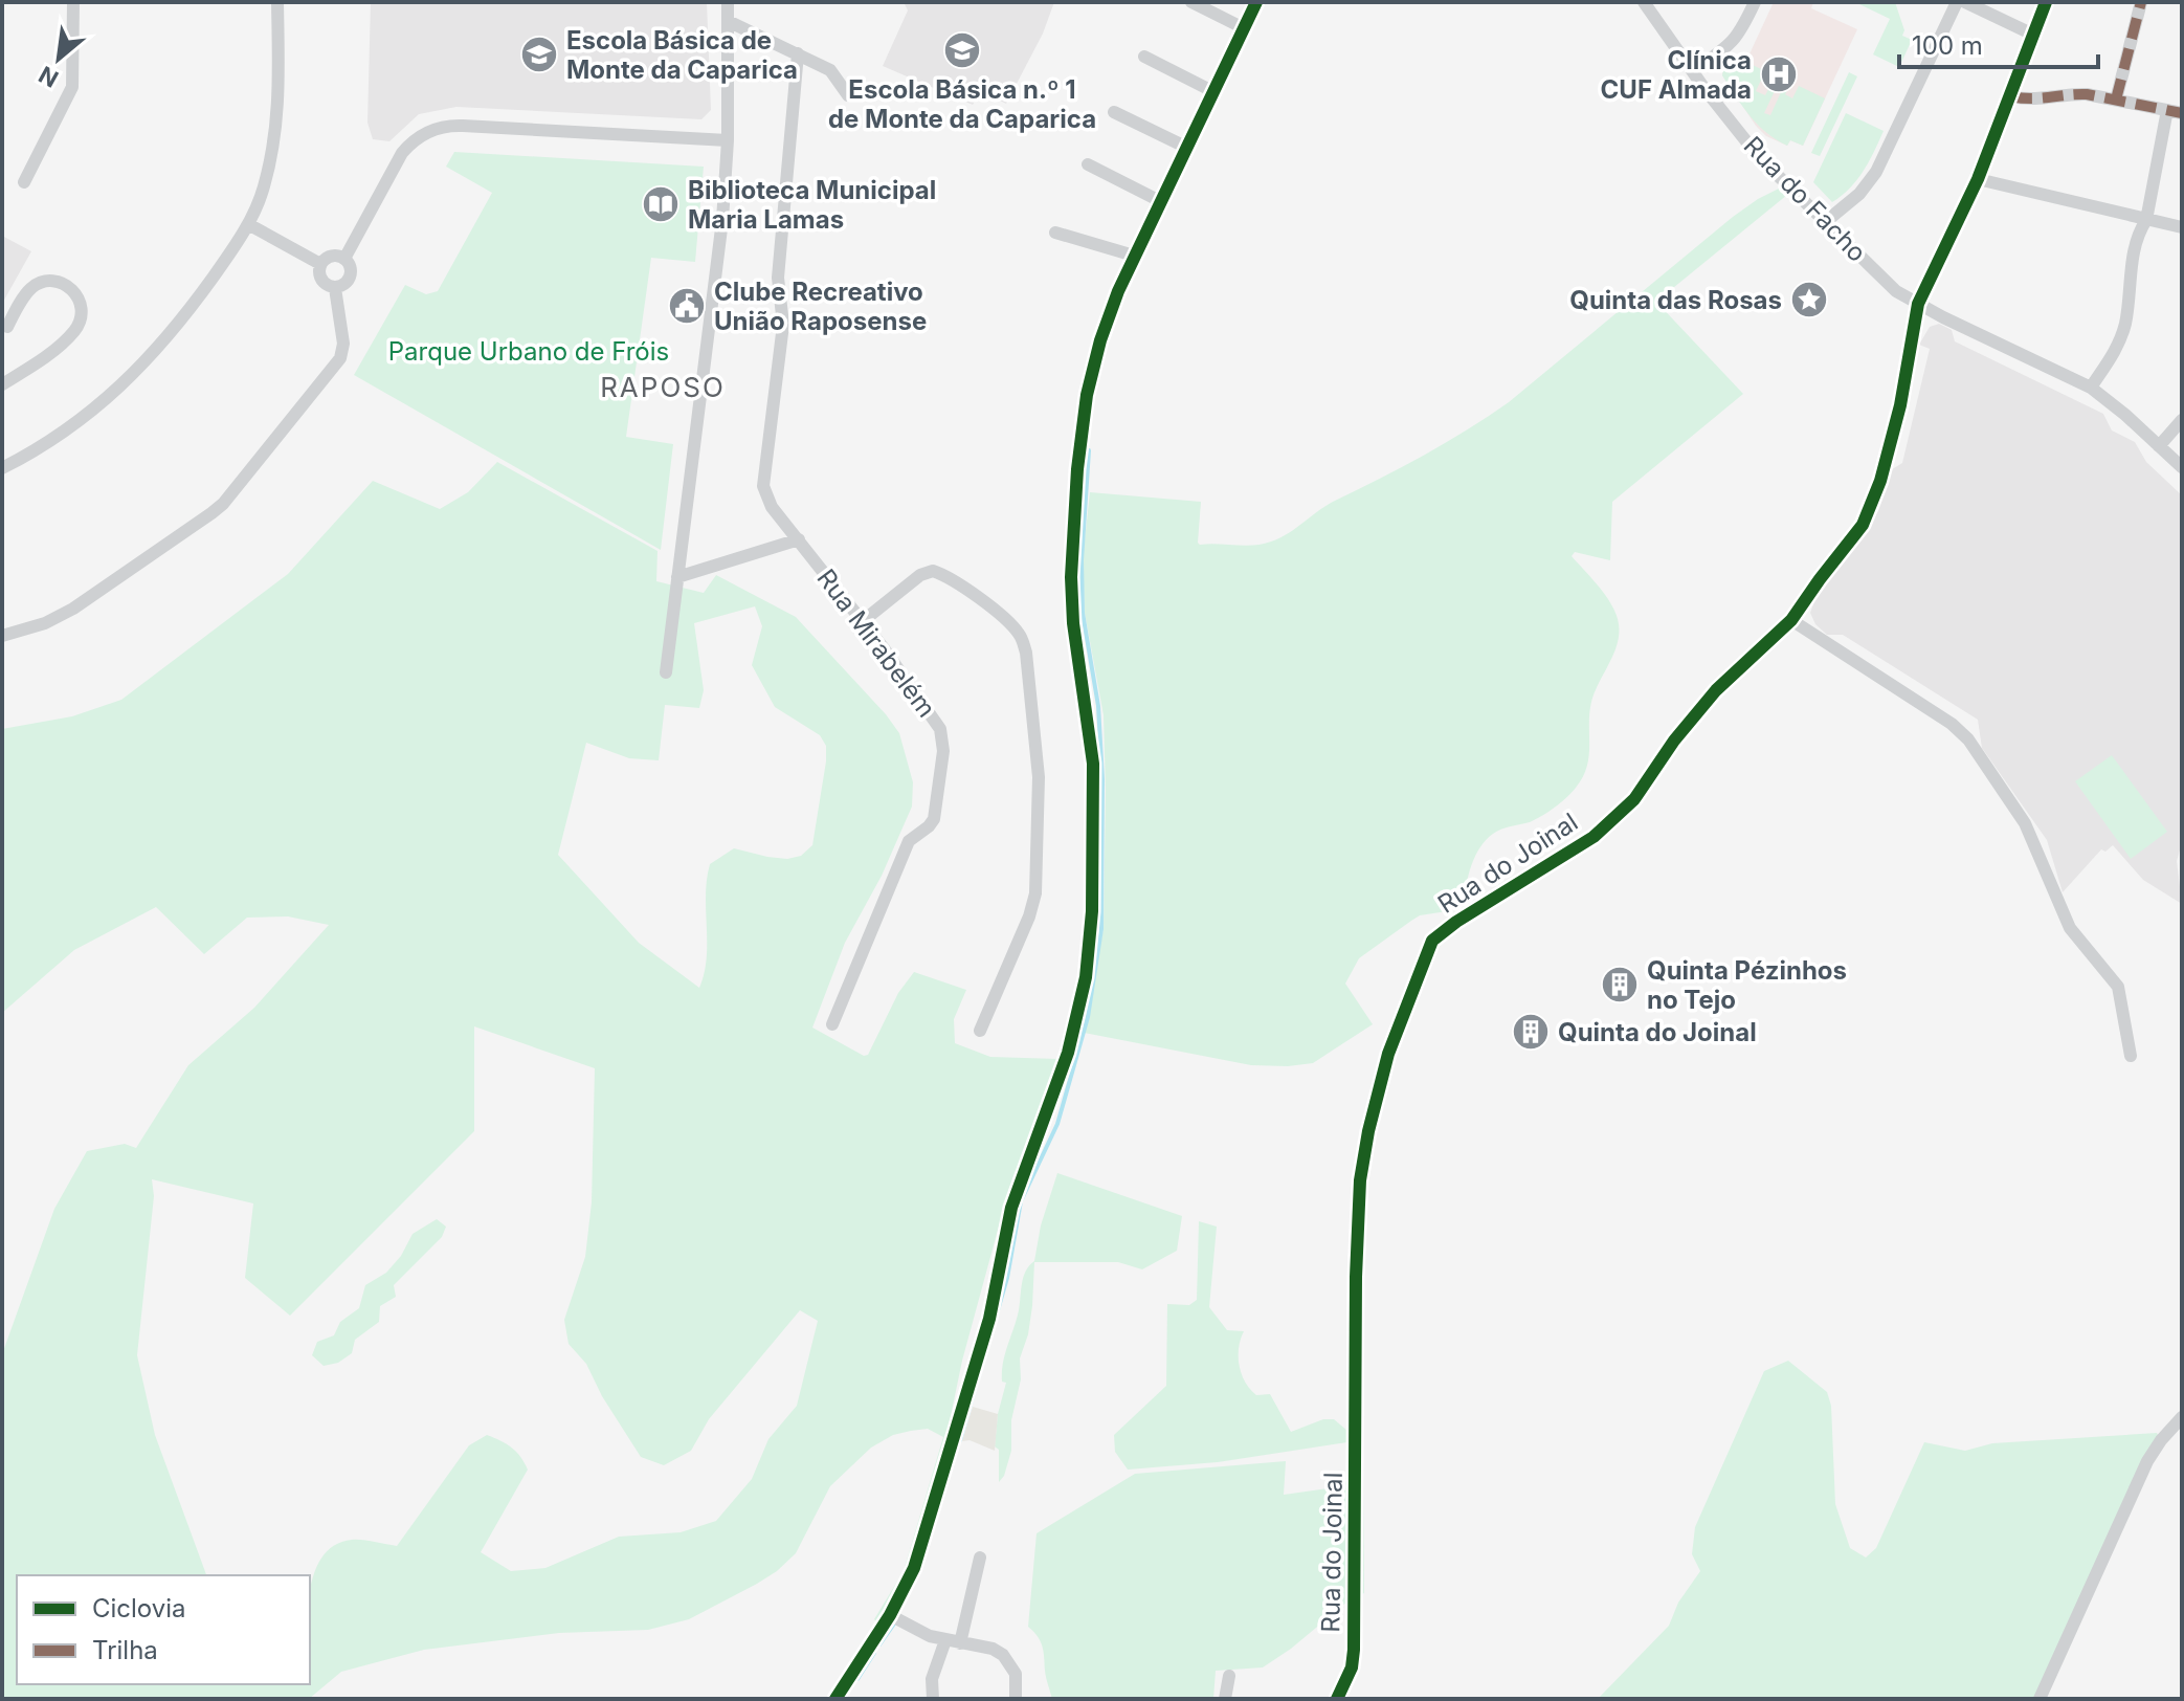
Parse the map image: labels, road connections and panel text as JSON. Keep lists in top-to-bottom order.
{
  "streets": {
    "street": ["Rua do Facho", "Rua Mirabelém", "Rua do Joinal"]
  },
  "crossings": [
    ["Rua do Facho", "Rua do Joinal"]
  ],
  "districts": ["RAPOSO"],
  "parks": ["Parque Urbano de Fróis"],
  "places": {
    "school or university": ["Escola Básica n.º 1 de Monte da Caparica", "Escola Básica de Monte da Caparica"],
    "hospital": ["Clínica CUF Almada"],
    "library": ["Biblioteca Municipal Maria Lamas"],
    "place": ["Quinta das Rosas"],
    "public building": ["Clube Recreativo União Raposense"],
    "building": ["Quinta Pézinhos no Tejo", "Quinta do Joinal"]
  },
  "legend": ["Ciclovia", "Trilha"],
  "scale_bar": "100 m",
  "north": "bottom left"
}
